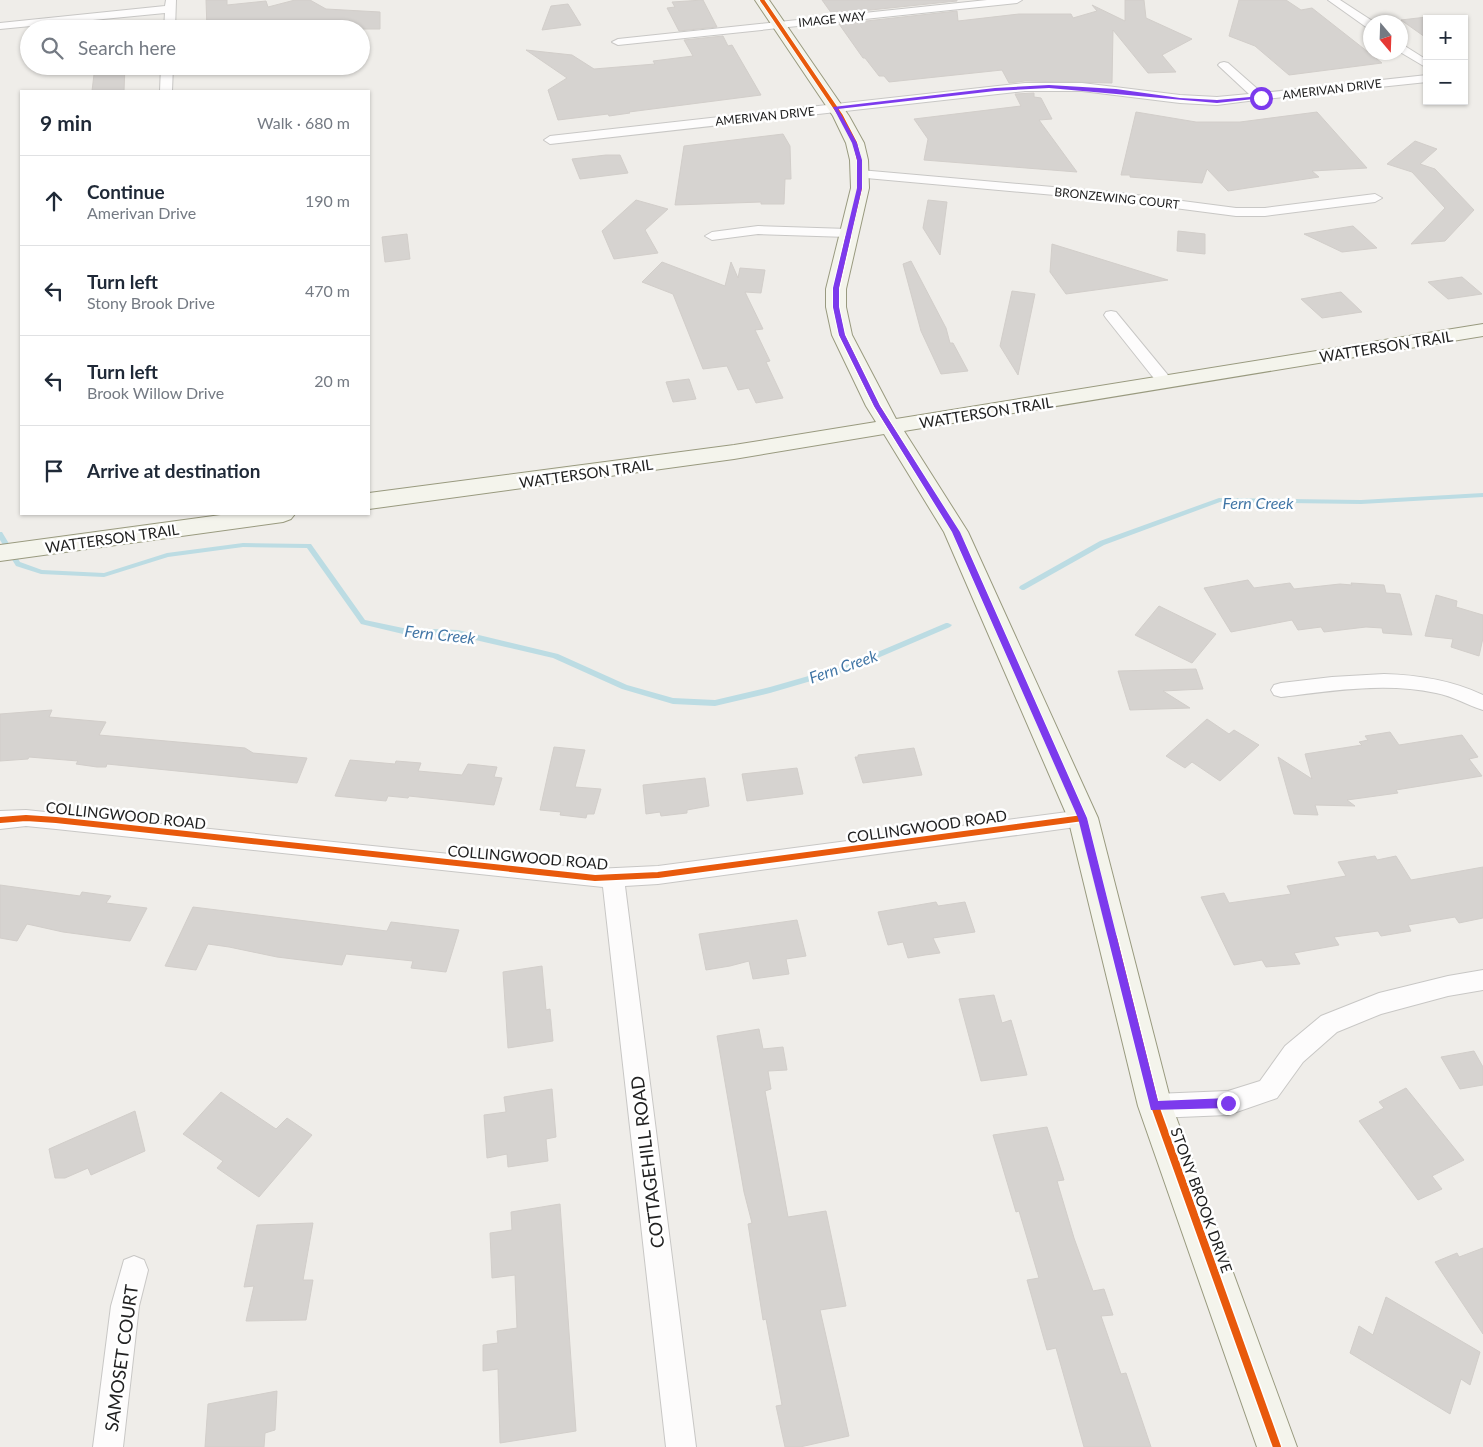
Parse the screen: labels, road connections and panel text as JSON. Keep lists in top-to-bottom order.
{
  "streets": {
    "street": [
      "IMAGE WAY",
      "AMERIVAN DRIVE",
      "BRONZEWING COURT",
      "WATTERSON TRAIL",
      "COLLINGWOOD ROAD",
      "COTTAGEHILL ROAD",
      "STONY BROOK DRIVE",
      "SAMOSET COURT"
    ]
  },
  "crossings": [
    ["IMAGE WAY", "STONY BROOK DRIVE"],
    ["AMERIVAN DRIVE", "STONY BROOK DRIVE"],
    ["BRONZEWING COURT", "STONY BROOK DRIVE"],
    ["WATTERSON TRAIL", "STONY BROOK DRIVE"],
    ["COLLINGWOOD ROAD", "COTTAGEHILL ROAD"],
    ["COLLINGWOOD ROAD", "STONY BROOK DRIVE"]
  ],
  "water": ["Fern Creek"],
  "north": "bottom",
  "page": {
    "map_buttons": ["+", "−"],
    "search": "Search here",
    "heading": ["9 min", "Walk · 680 m"],
    "list": [
      ["Continue", "Amerivan Drive", "190 m"],
      ["Turn left", "Stony Brook Drive", "470 m"],
      ["Turn left", "Brook Willow Drive", "20 m"],
      "Arrive at destination"
    ]
  }
}
